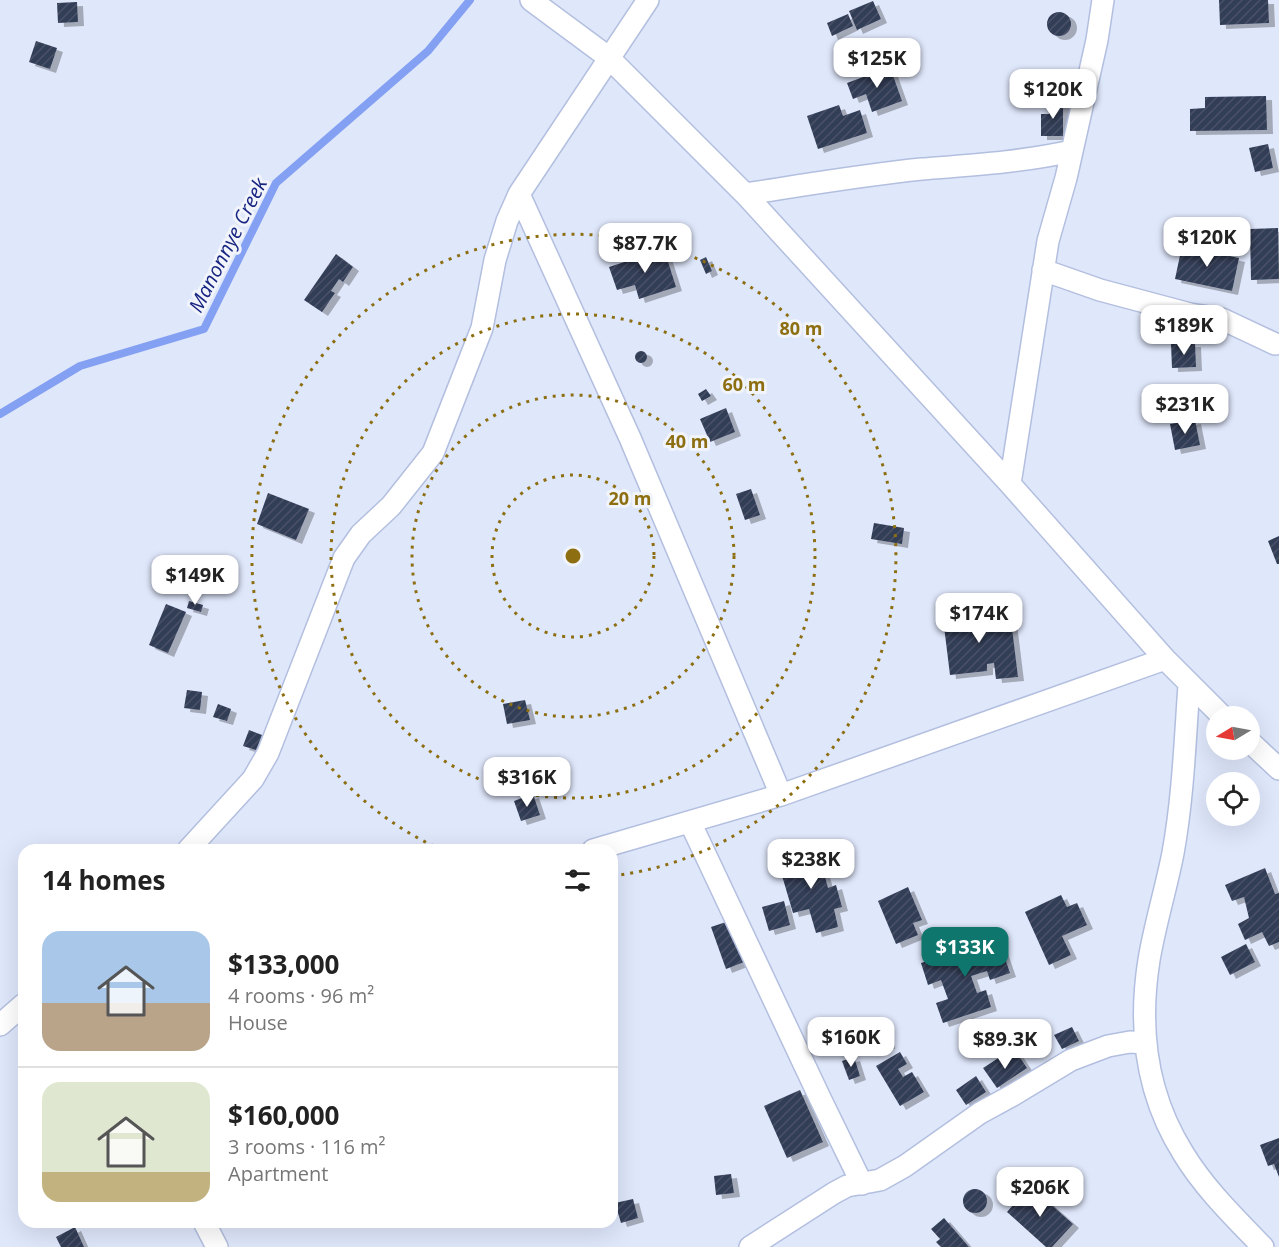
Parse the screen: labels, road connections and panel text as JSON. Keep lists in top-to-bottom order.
{
  "water": ["Manonnye Creek"],
  "north": "left",
  "page": {
    "price": [
      "$125K",
      "$120K",
      "$120K",
      "$87.7K",
      "$189K",
      "$231K",
      "$149K",
      "$174K",
      "$316K",
      "$238K",
      "$133K",
      "$160K",
      "$89.3K",
      "$206K"
    ],
    "heading": "14 homes",
    "list": [
      {
        "name": "$133,000",
        "note": "4 rooms · 96 m² · House"
      },
      {
        "name": "$160,000",
        "note": "3 rooms · 116 m² · Apartment"
      }
    ]
  },
  "rings": [
    "80 m",
    "60 m",
    "40 m",
    "20 m"
  ]
}
